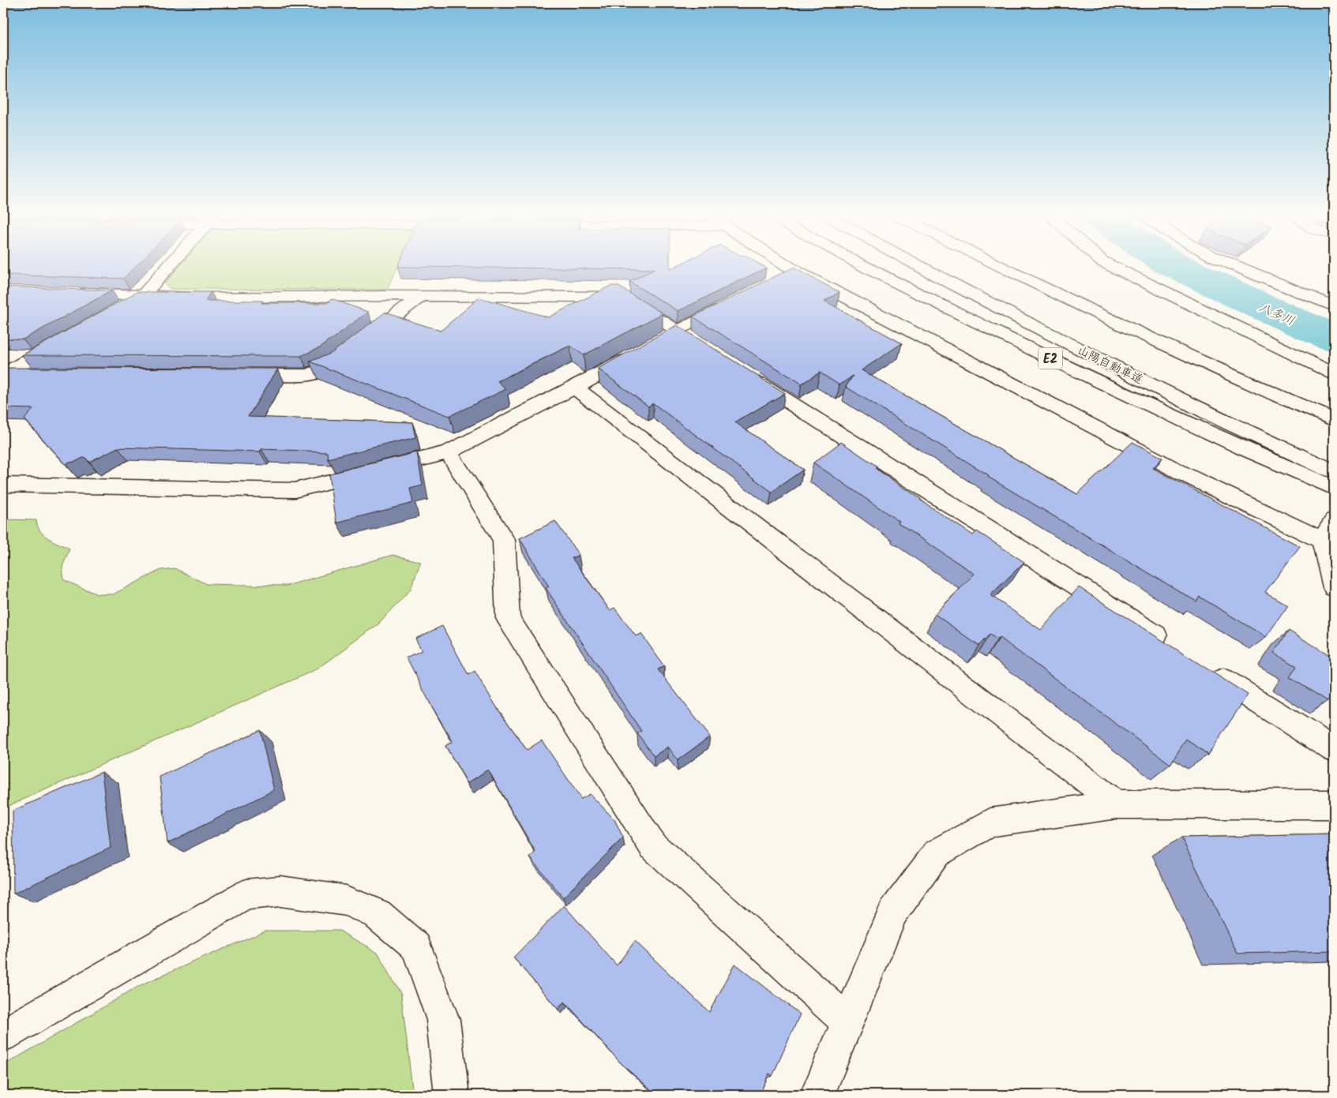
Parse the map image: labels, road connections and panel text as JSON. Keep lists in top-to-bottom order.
{
  "streets": {
    "main road": ["E2", "山陽自動車道"]
  },
  "water": ["八多川"]
}
